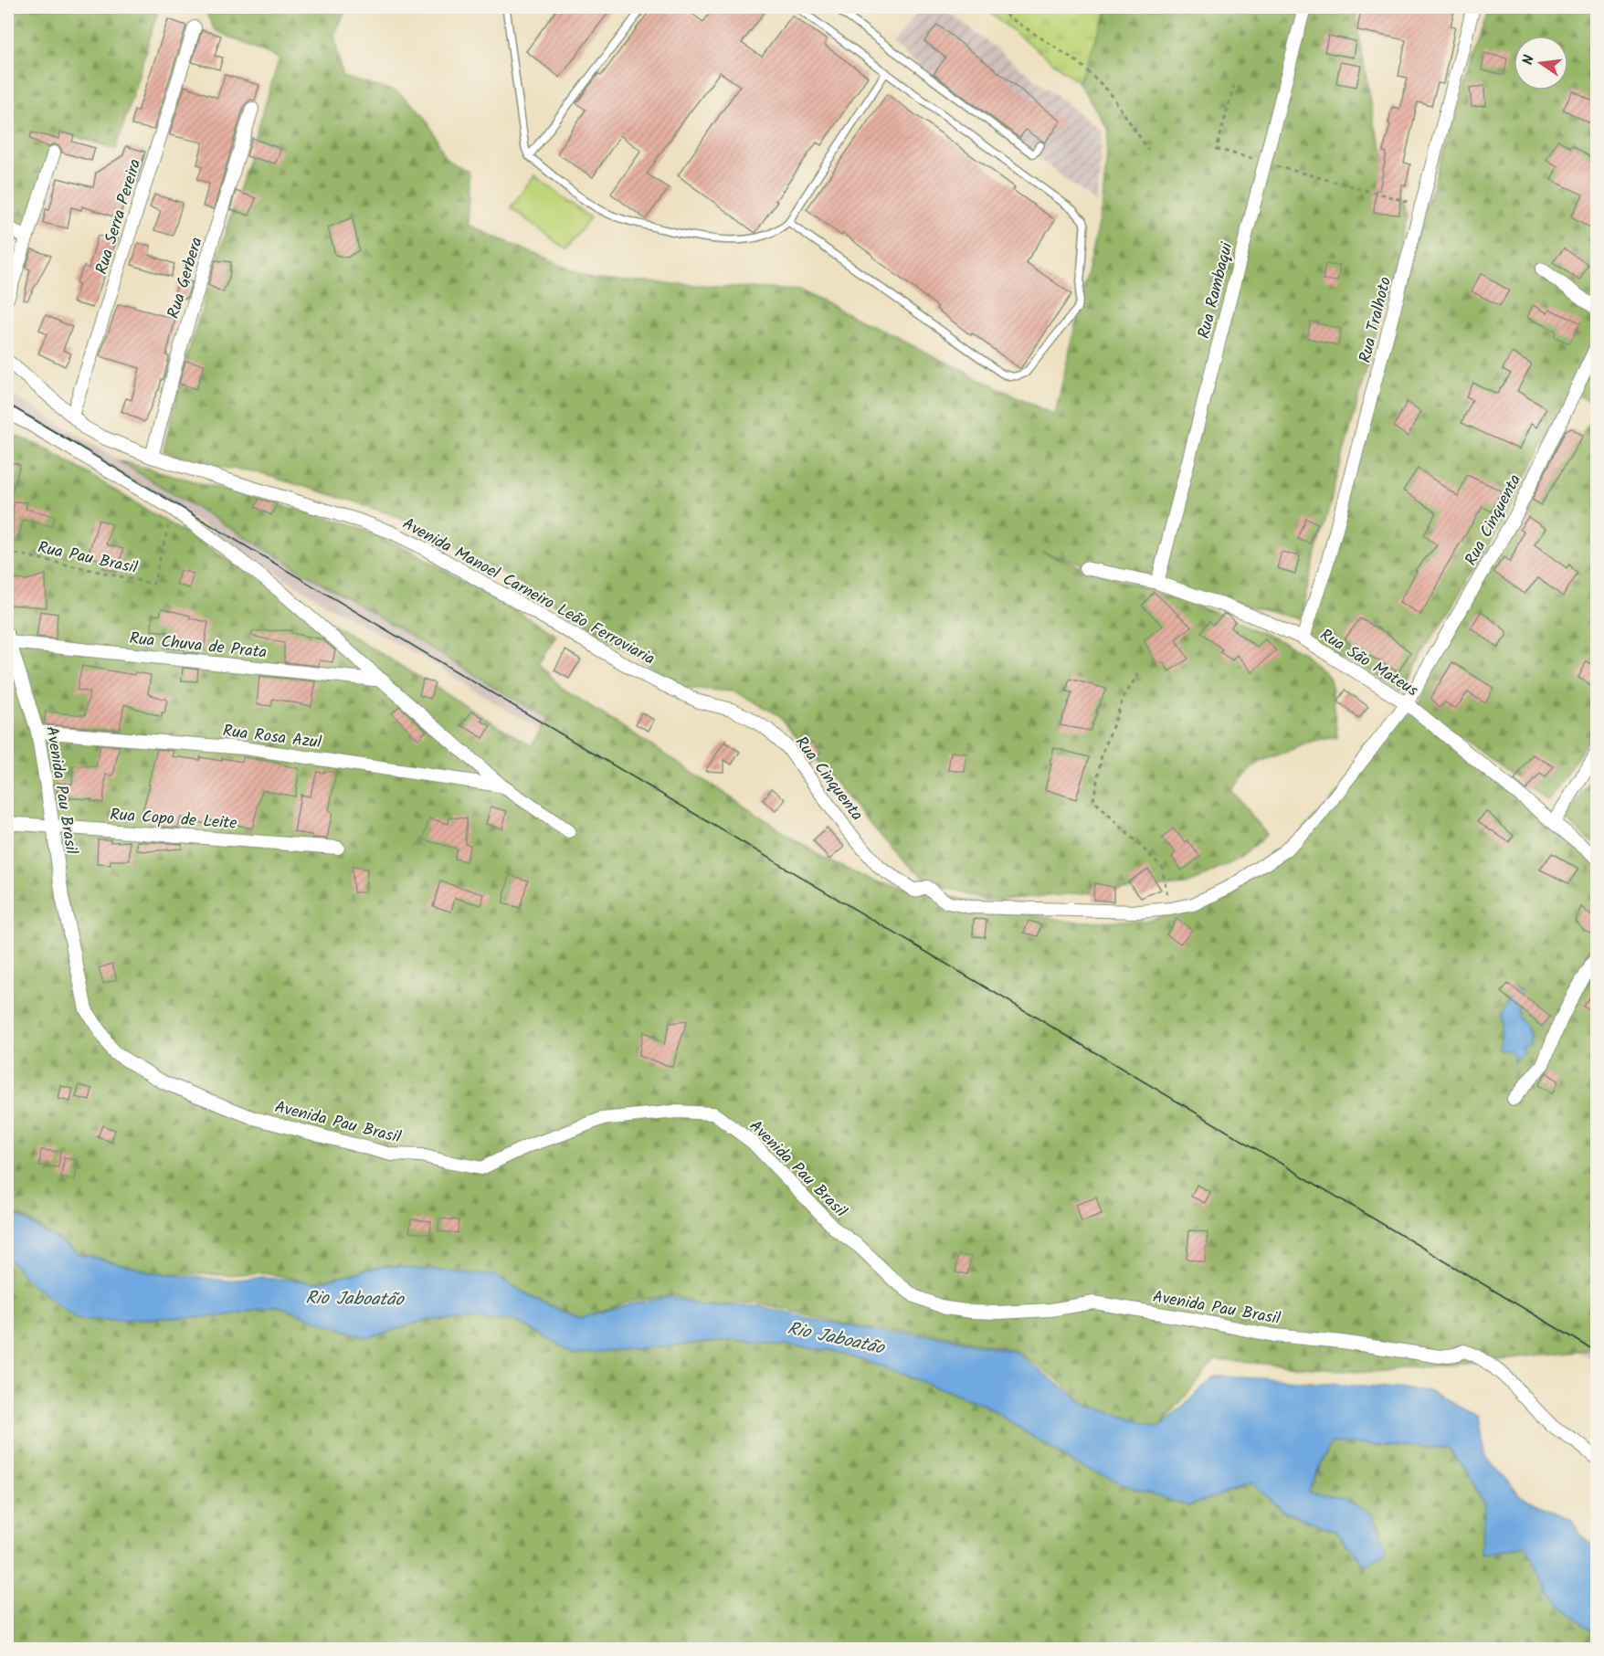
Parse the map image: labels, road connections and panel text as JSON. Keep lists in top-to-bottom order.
{
  "streets": {
    "street": [
      "Rua Serra Pereira",
      "Rua Gerbera",
      "Rua Rambaqui",
      "Rua Tralhoto",
      "Rua Cinquenta",
      "Avenida Manoel Carneiro Leão Ferroviaria",
      "Rua Chuva de Prata",
      "Rua São Mateus",
      "Rua Rosa Azul",
      "Avenida Pau Brasil",
      "Rua Copo de Leite"
    ],
    "path": ["Rua Pau Brasil"]
  },
  "crossings": [
    ["Rua Serra Pereira", "Avenida Manoel Carneiro Leão Ferroviaria"],
    ["Rua Gerbera", "Avenida Manoel Carneiro Leão Ferroviaria"],
    ["Rua Rambaqui", "Rua São Mateus"],
    ["Rua Tralhoto", "Rua São Mateus"],
    ["Rua Cinquenta", "Avenida Manoel Carneiro Leão Ferroviaria"],
    ["Rua Cinquenta", "Rua São Mateus"],
    ["Rua Chuva de Prata", "Avenida Pau Brasil"],
    ["Rua Rosa Azul", "Avenida Pau Brasil"],
    ["Avenida Pau Brasil", "Rua Copo de Leite"]
  ],
  "water": ["Rio Jaboatão"],
  "north": "left"
}
